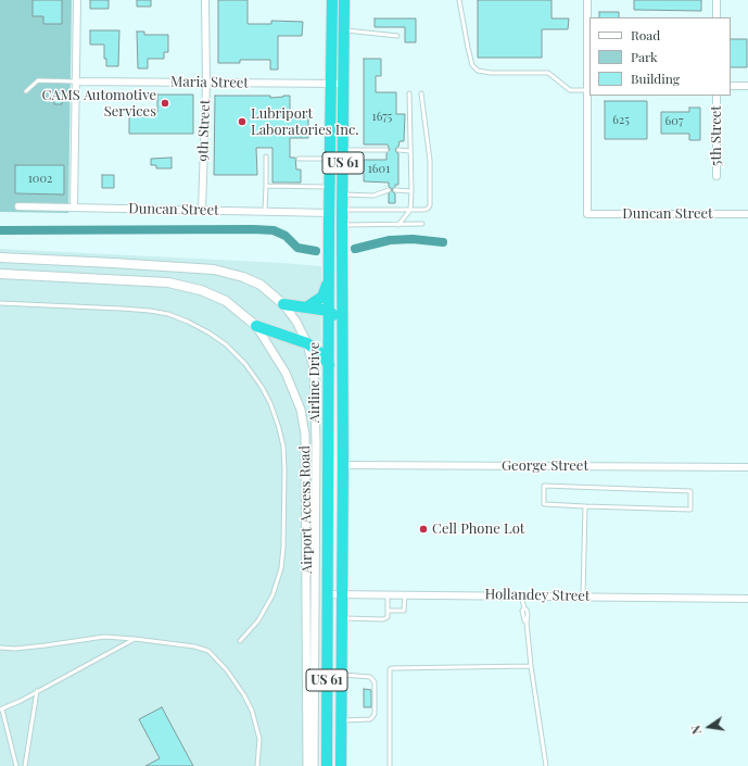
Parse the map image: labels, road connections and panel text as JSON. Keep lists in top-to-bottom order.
{
  "streets": {
    "highway": ["US 61", "Airline Drive"],
    "main road": ["Airport Access Road"],
    "street": [
      "Maria Street",
      "9th Street",
      "5th Street",
      "Duncan Street",
      "George Street",
      "Hollandey Street"
    ]
  },
  "crossings": [
    ["Maria Street", "9th Street"],
    ["Maria Street", "Airline Drive"],
    ["9th Street", "Duncan Street"],
    ["Duncan Street", "Airline Drive"],
    ["Airline Drive", "George Street"],
    ["Airline Drive", "Hollandey Street"]
  ],
  "places": ["CAMS Automotive Services", "Lubriport Laboratories Inc.", "Cell Phone Lot"],
  "house_numbers": [
    "1675",
    "625",
    "607",
    "1601",
    "1002"
  ],
  "legend": ["Road", "Park", "Building"],
  "north": "left"
}
